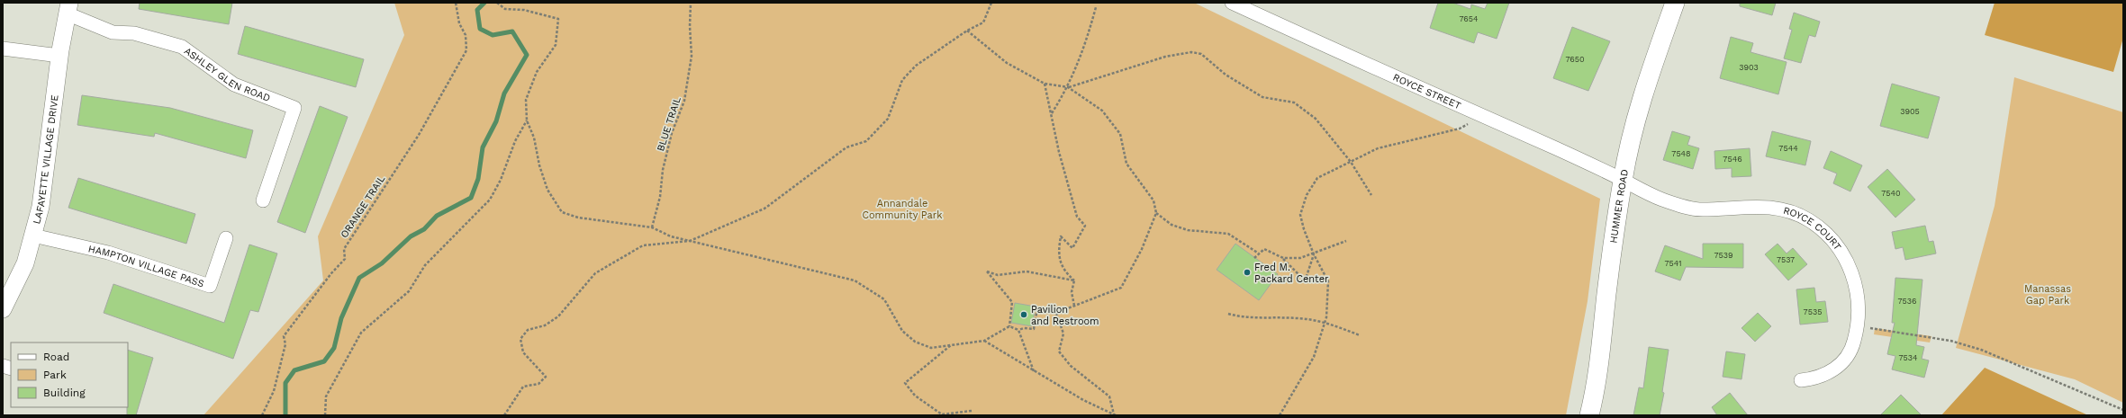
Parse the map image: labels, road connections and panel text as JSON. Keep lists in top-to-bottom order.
{
  "streets": {
    "main road": ["HUMMER ROAD"],
    "street": [
      "ASHLEY GLEN ROAD",
      "ROYCE STREET",
      "LAFAYETTE VILLAGE DRIVE",
      "ROYCE COURT",
      "HAMPTON VILLAGE PASS"
    ],
    "path": ["BLUE TRAIL", "ORANGE TRAIL"]
  },
  "crossings": [
    ["ASHLEY GLEN ROAD", "LAFAYETTE VILLAGE DRIVE"],
    ["ROYCE STREET", "HUMMER ROAD"],
    ["ROYCE STREET", "ROYCE COURT"],
    ["LAFAYETTE VILLAGE DRIVE", "HAMPTON VILLAGE PASS"],
    ["HUMMER ROAD", "ROYCE COURT"]
  ],
  "parks": ["Annandale Community Park", "Manassas Gap Park"],
  "places": ["Fred M. Packard Center", "Pavilion and Restroom"],
  "house_numbers": [
    "7654",
    "7650",
    "3903",
    "3905",
    "7544",
    "7548",
    "7546",
    "7540",
    "7539",
    "7537",
    "7541",
    "7536",
    "7535",
    "7534"
  ],
  "legend": ["Road", "Park", "Building"]
}
